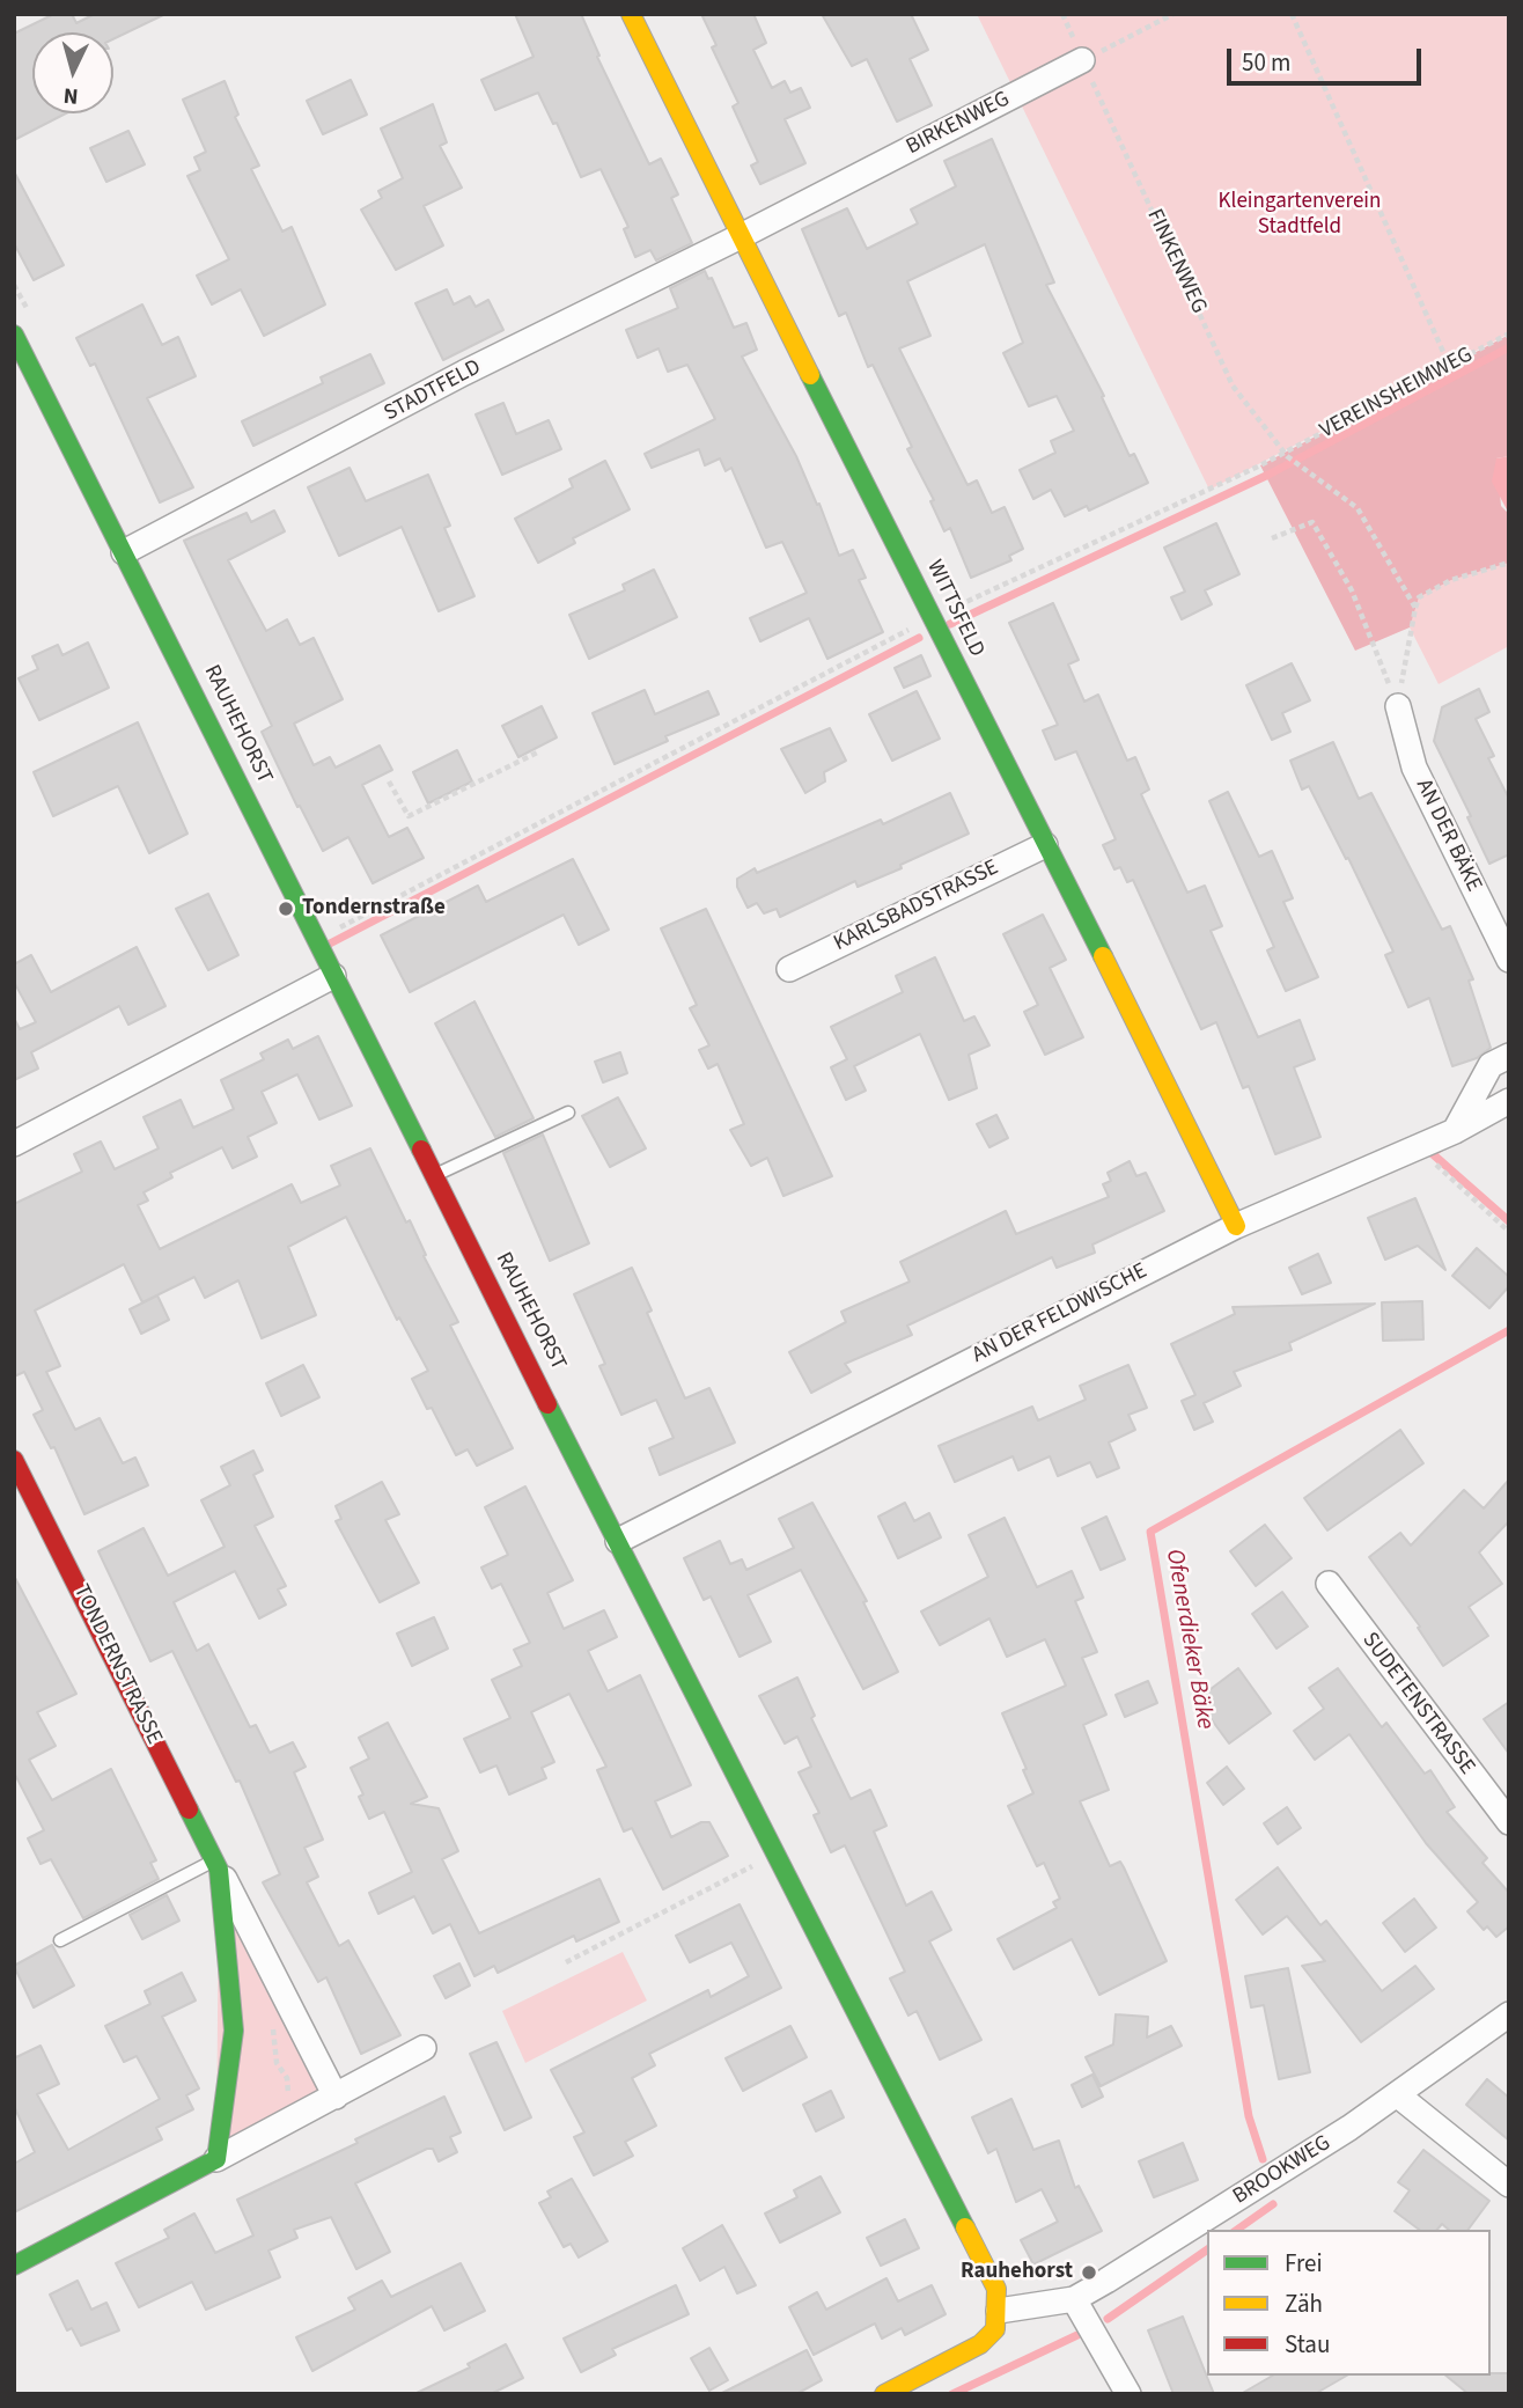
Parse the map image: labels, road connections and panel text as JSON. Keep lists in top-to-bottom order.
{
  "streets": {
    "street": [
      "BIRKENWEG",
      "STADTFELD",
      "WITTSFELD",
      "RAUHEHORST",
      "AN DER BÄKE",
      "KARLSBADSTRASSE",
      "AN DER FELDWISCHE",
      "TONDERNSTRASSE",
      "SUDETENSTRASSE",
      "BROOKWEG"
    ],
    "path": ["FINKENWEG", "VEREINSHEIMWEG"]
  },
  "crossings": [
    ["BIRKENWEG", "FINKENWEG"],
    ["BIRKENWEG", "STADTFELD"],
    ["BIRKENWEG", "WITTSFELD"],
    ["FINKENWEG", "VEREINSHEIMWEG"],
    ["STADTFELD", "WITTSFELD"],
    ["STADTFELD", "RAUHEHORST"],
    ["VEREINSHEIMWEG", "WITTSFELD"],
    ["WITTSFELD", "KARLSBADSTRASSE"],
    ["WITTSFELD", "AN DER FELDWISCHE"],
    ["RAUHEHORST", "AN DER FELDWISCHE"],
    ["RAUHEHORST", "BROOKWEG"]
  ],
  "water": ["Ofenerdieker Bäke"],
  "parks": ["Kleingartenverein Stadtfeld"],
  "places": ["Tondernstraße", "Rauhehorst"],
  "legend": ["Frei", "Zäh", "Stau"],
  "scale_bar": "50 m",
  "north": "bottom"
}
